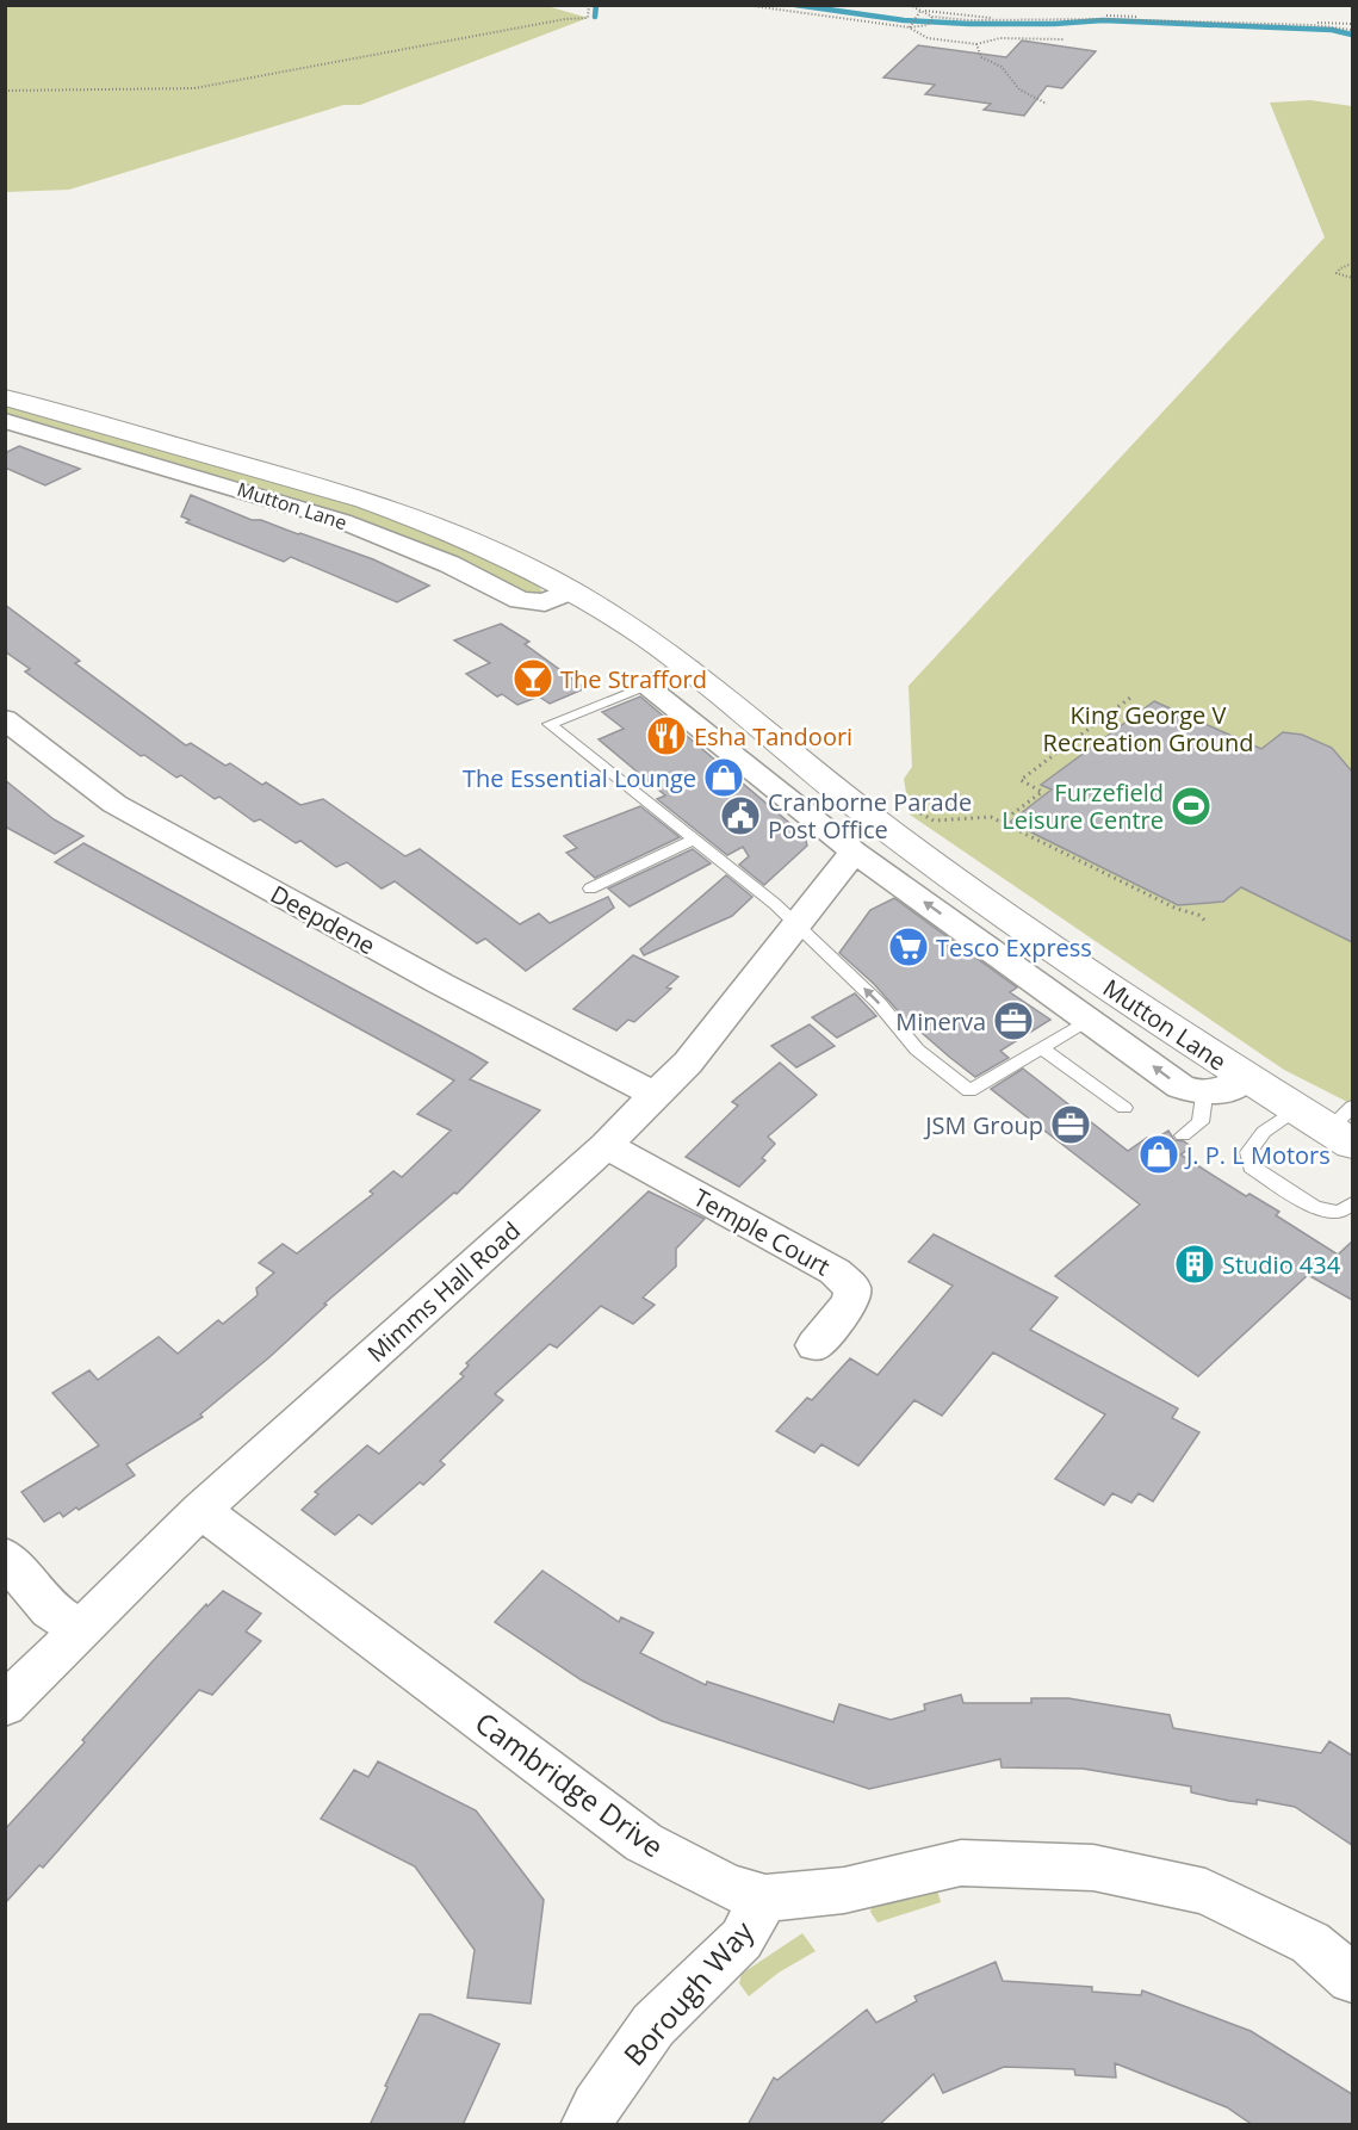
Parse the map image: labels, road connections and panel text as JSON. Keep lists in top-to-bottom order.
{
  "streets": {
    "main road": ["Mutton Lane"],
    "street": [
      "Deepdene",
      "Temple Court",
      "Mimms Hall Road",
      "Cambridge Drive",
      "Borough Way"
    ]
  },
  "crossings": [
    ["Deepdene", "Mimms Hall Road"],
    ["Temple Court", "Mimms Hall Road"],
    ["Mimms Hall Road", "Cambridge Drive"],
    ["Cambridge Drive", "Borough Way"]
  ],
  "parks": ["King George V Recreation Ground"],
  "places": {
    "bar": ["The Strafford"],
    "restaurant": ["Esha Tandoori"],
    "shop": ["The Essential Lounge", "J. P. L Motors"],
    "sports": ["Furzefield Leisure Centre"],
    "public building": ["Cranborne Parade Post Office"],
    "supermarket": ["Tesco Express"],
    "office": ["Minerva", "JSM Group"],
    "building": ["Studio 434"]
  }
}
